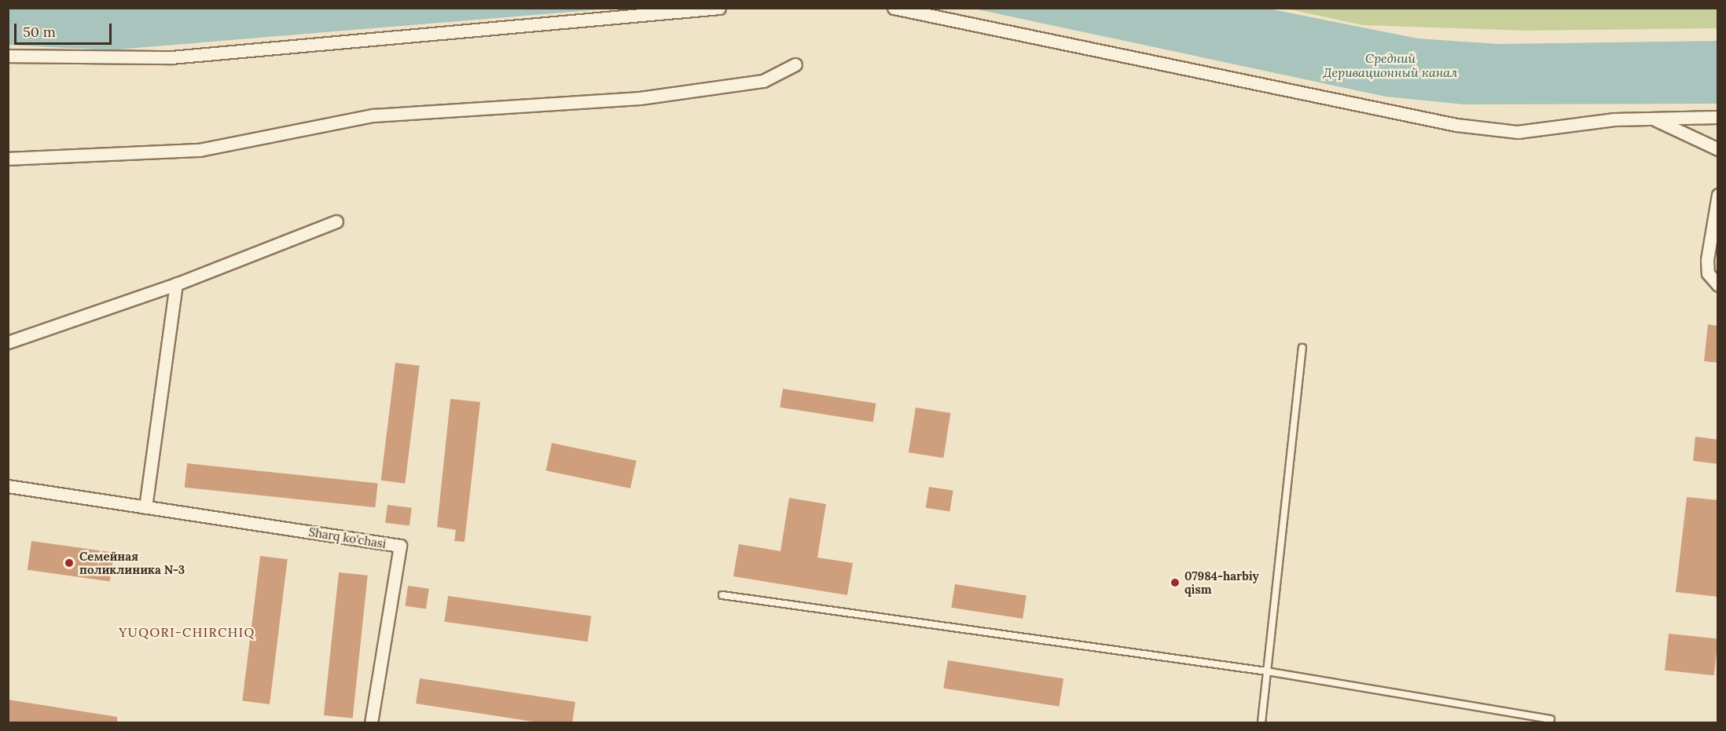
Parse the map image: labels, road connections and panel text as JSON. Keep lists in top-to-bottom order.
{
  "streets": {
    "street": ["Sharq ko'chasi"]
  },
  "districts": ["YUQORI-CHIRCHIQ"],
  "water": ["Средний Деривационный канал"],
  "places": ["Семейная поликлиника N-3", "07984-harbiy qism"],
  "scale_bar": "50 m"
}
